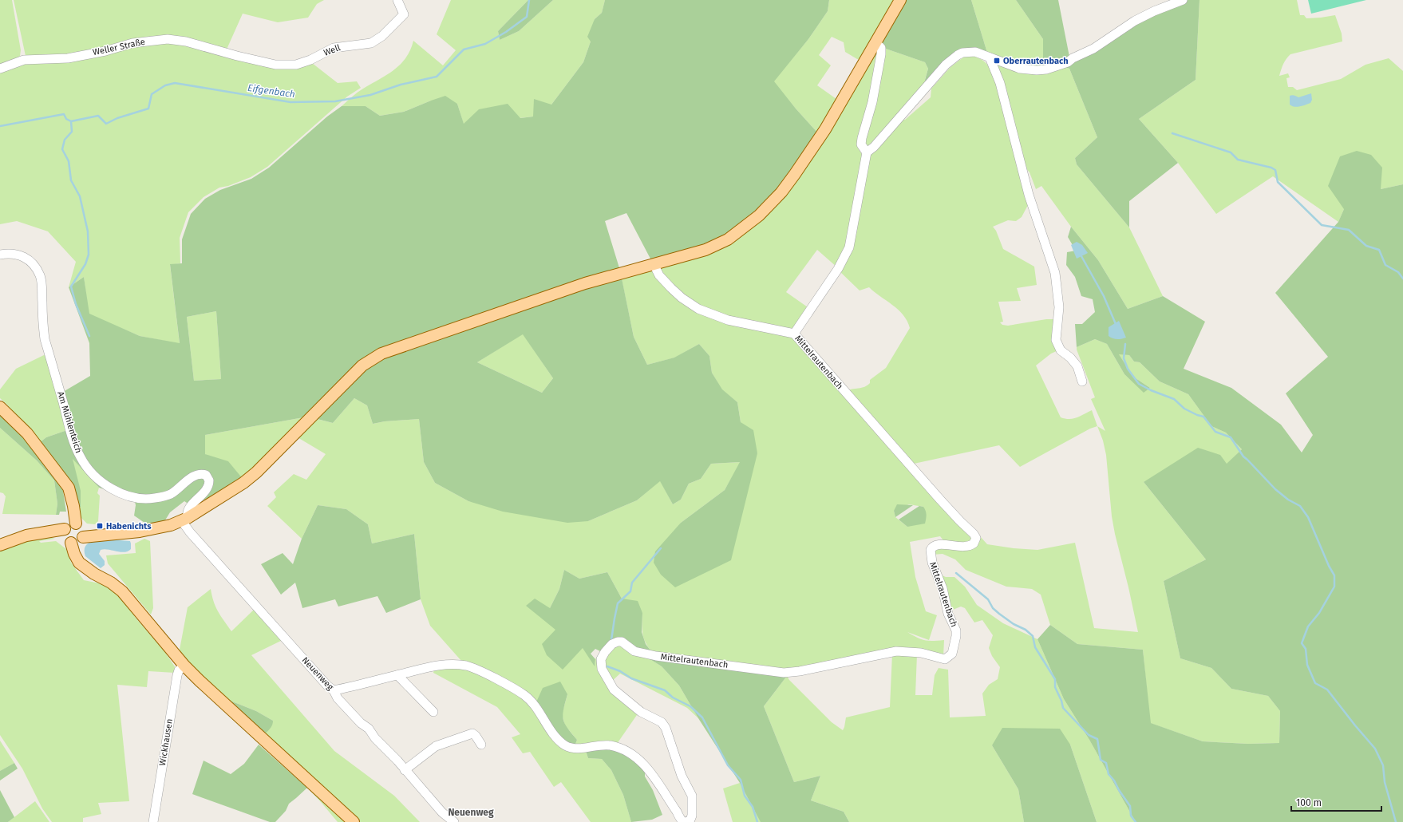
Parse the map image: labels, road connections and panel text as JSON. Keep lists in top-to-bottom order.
{
  "streets": {
    "street": [
      "Weller Straße",
      "Well",
      "Mittelrautenbach",
      "Am Mühlenteich",
      "Neuenweg",
      "Wickhausen"
    ]
  },
  "crossings": [
    ["Weller Straße", "Well"],
    ["Am Mühlenteich", "Neuenweg"]
  ],
  "districts": ["Neuenweg"],
  "water": ["Eifgenbach"],
  "places": {
    "transit": ["Oberrautenbach", "Habenichts"]
  },
  "scale_bar": "100 m"
}
